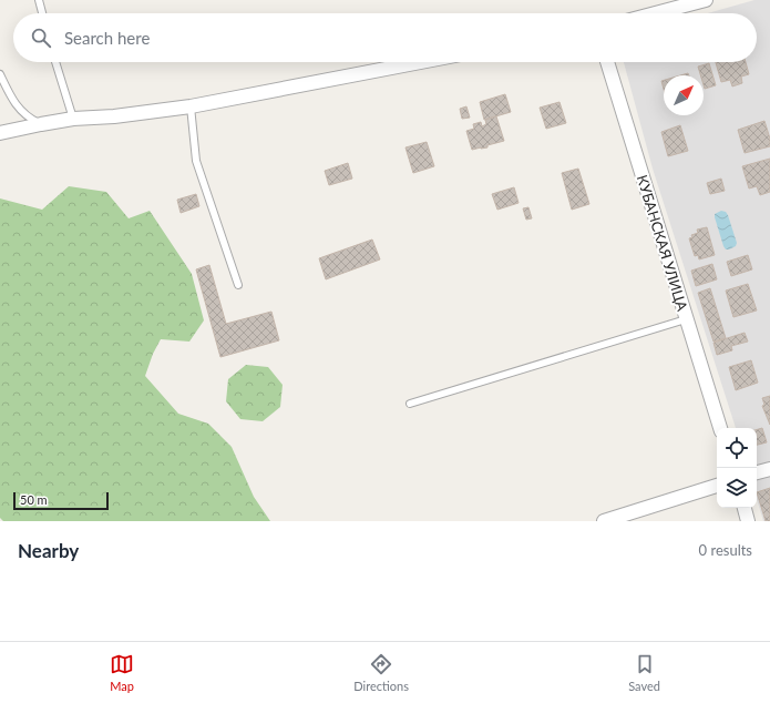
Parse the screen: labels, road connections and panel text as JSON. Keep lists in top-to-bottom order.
{
  "streets": {
    "street": ["КУБАНСКАЯ УЛИЦА"]
  },
  "scale_bar": "50 m",
  "north": "top right",
  "page": {
    "search": "Search here",
    "scale": "50 m",
    "heading": ["Nearby", "0 results"],
    "nav": ["Map", "Directions", "Saved"]
  }
}
